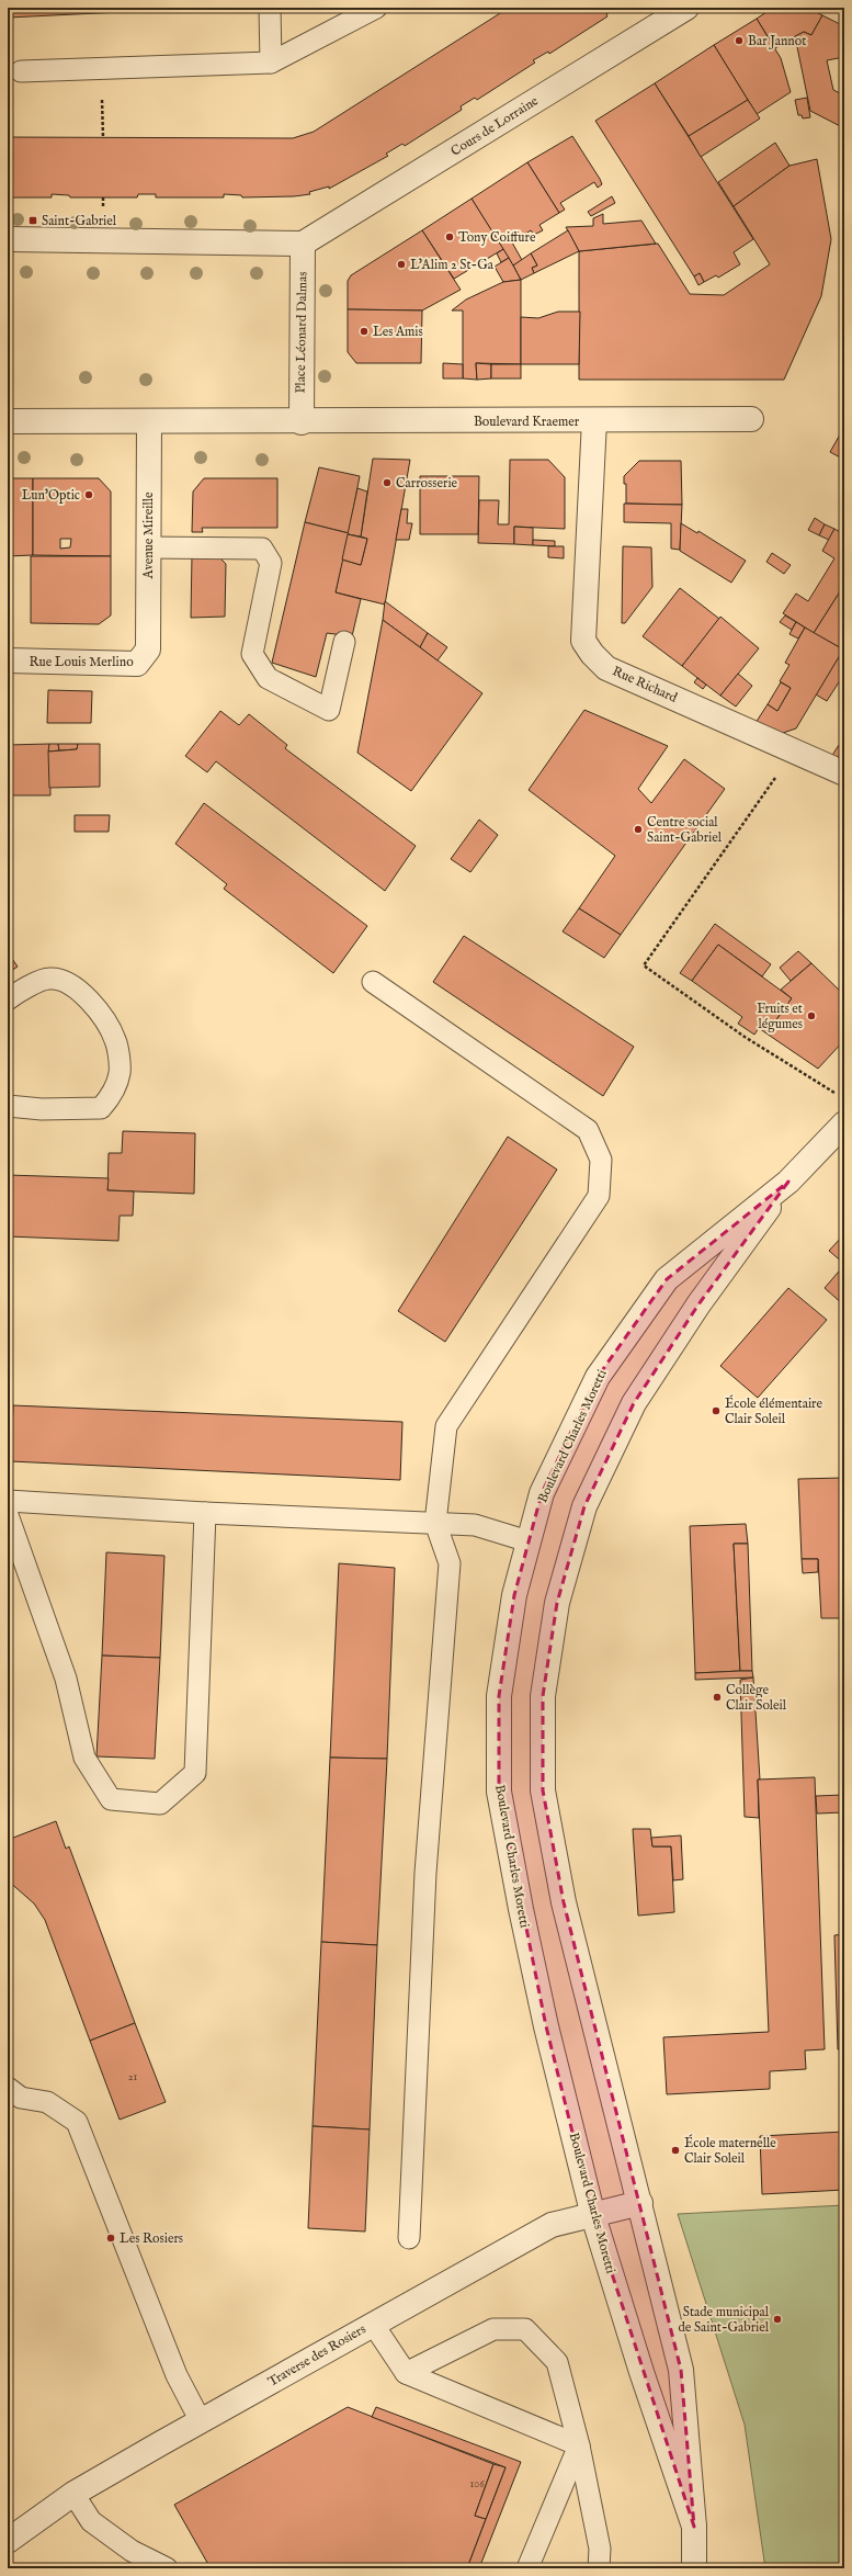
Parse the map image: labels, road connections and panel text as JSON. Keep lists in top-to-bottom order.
{
  "streets": {
    "street": [
      "Cours de Lorraine",
      "Place Léonard Dalmas",
      "Boulevard Kraemer",
      "Avenue Mireille",
      "Rue Louis Merlino",
      "Rue Richard",
      "Boulevard Charles Moretti",
      "Traverse des Rosiers"
    ]
  },
  "crossings": [
    ["Cours de Lorraine", "Place Léonard Dalmas"],
    ["Place Léonard Dalmas", "Boulevard Kraemer"],
    ["Boulevard Kraemer", "Rue Richard"],
    ["Avenue Mireille", "Rue Louis Merlino"],
    ["Boulevard Charles Moretti", "Traverse des Rosiers"]
  ],
  "places": {
    "other": [
      "Bar Jannot",
      "Tony Coiffure",
      "L'Alim 2 St-Ga",
      "Les Amis",
      "Carrosserie",
      "Lun'Optic",
      "Centre social Saint-Gabriel",
      "Fruits et légumes",
      "École élémentaire Clair Soleil",
      "Collège Clair Soleil",
      "École maternelle Clair Soleil",
      "Les Rosiers",
      "Stade municipal de Saint-Gabriel"
    ],
    "transit": ["Saint-Gabriel"]
  },
  "house_numbers": ["21", "106"]
}
